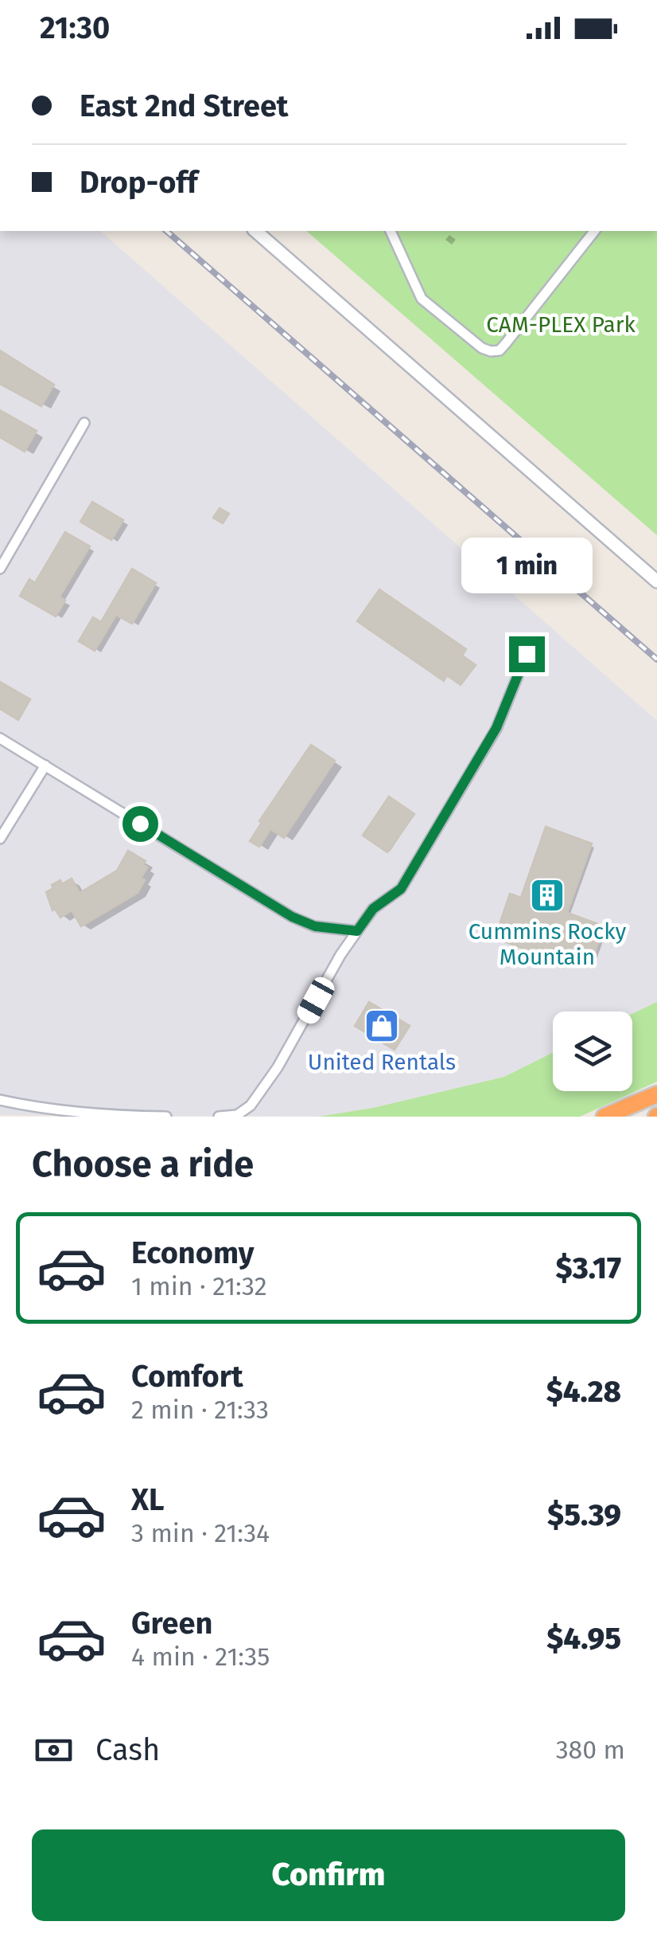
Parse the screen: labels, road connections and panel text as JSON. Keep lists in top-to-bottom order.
{
  "parks": ["CAM-PLEX Park"],
  "places": {
    "building": ["Cummins Rocky Mountain"],
    "shop": ["United Rentals"]
  },
  "page": {
    "status": "21:30",
    "banner": ["East 2nd Street", "Drop-off"],
    "bubble": "1 min",
    "heading": "Choose a ride",
    "list": [
      {
        "name": "Economy",
        "note": "1 min · 21:32",
        "value": "$3.17"
      },
      {
        "name": "Comfort",
        "note": "2 min · 21:33",
        "value": "$4.28"
      },
      {
        "name": "XL",
        "note": "3 min · 21:34",
        "value": "$5.39"
      },
      {
        "name": "Green",
        "note": "4 min · 21:35",
        "value": "$4.95"
      }
    ],
    "pay": ["Cash", "380 m"],
    "buttons": "Confirm"
  }
}
